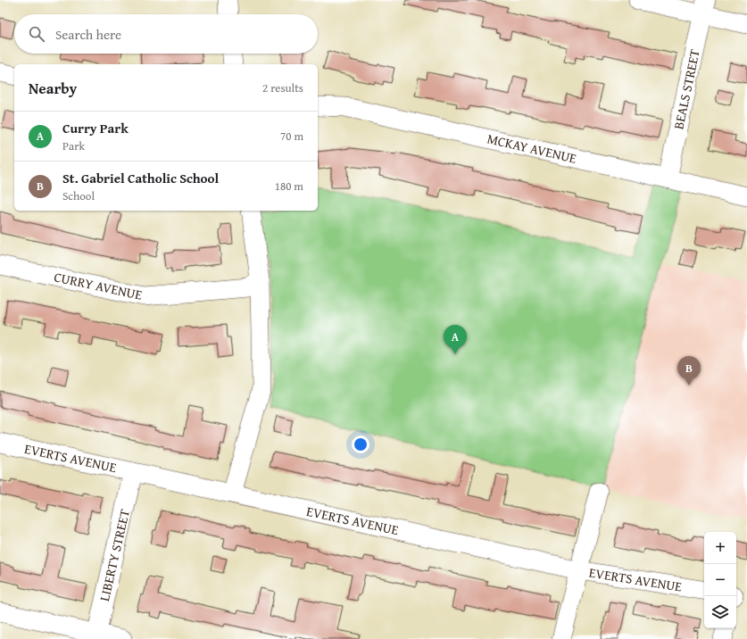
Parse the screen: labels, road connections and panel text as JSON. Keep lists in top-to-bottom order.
{
  "streets": {
    "street": [
      "BEALS STREET",
      "MCKAY AVENUE",
      "CURRY AVENUE",
      "EVERTS AVENUE",
      "LIBERTY STREET"
    ]
  },
  "crossings": [
    ["BEALS STREET", "MCKAY AVENUE"],
    ["EVERTS AVENUE", "LIBERTY STREET"]
  ],
  "page": {
    "search": "Search here",
    "heading": ["Nearby", "2 results"],
    "list": [
      {
        "mark": "A",
        "name": "Curry Park",
        "note": "Park",
        "value": "70 m"
      },
      {
        "mark": "B",
        "name": "St. Gabriel Catholic School",
        "note": "School",
        "value": "180 m"
      }
    ],
    "pins": ["A", "B"],
    "map_buttons": ["+", "−"]
  }
}
